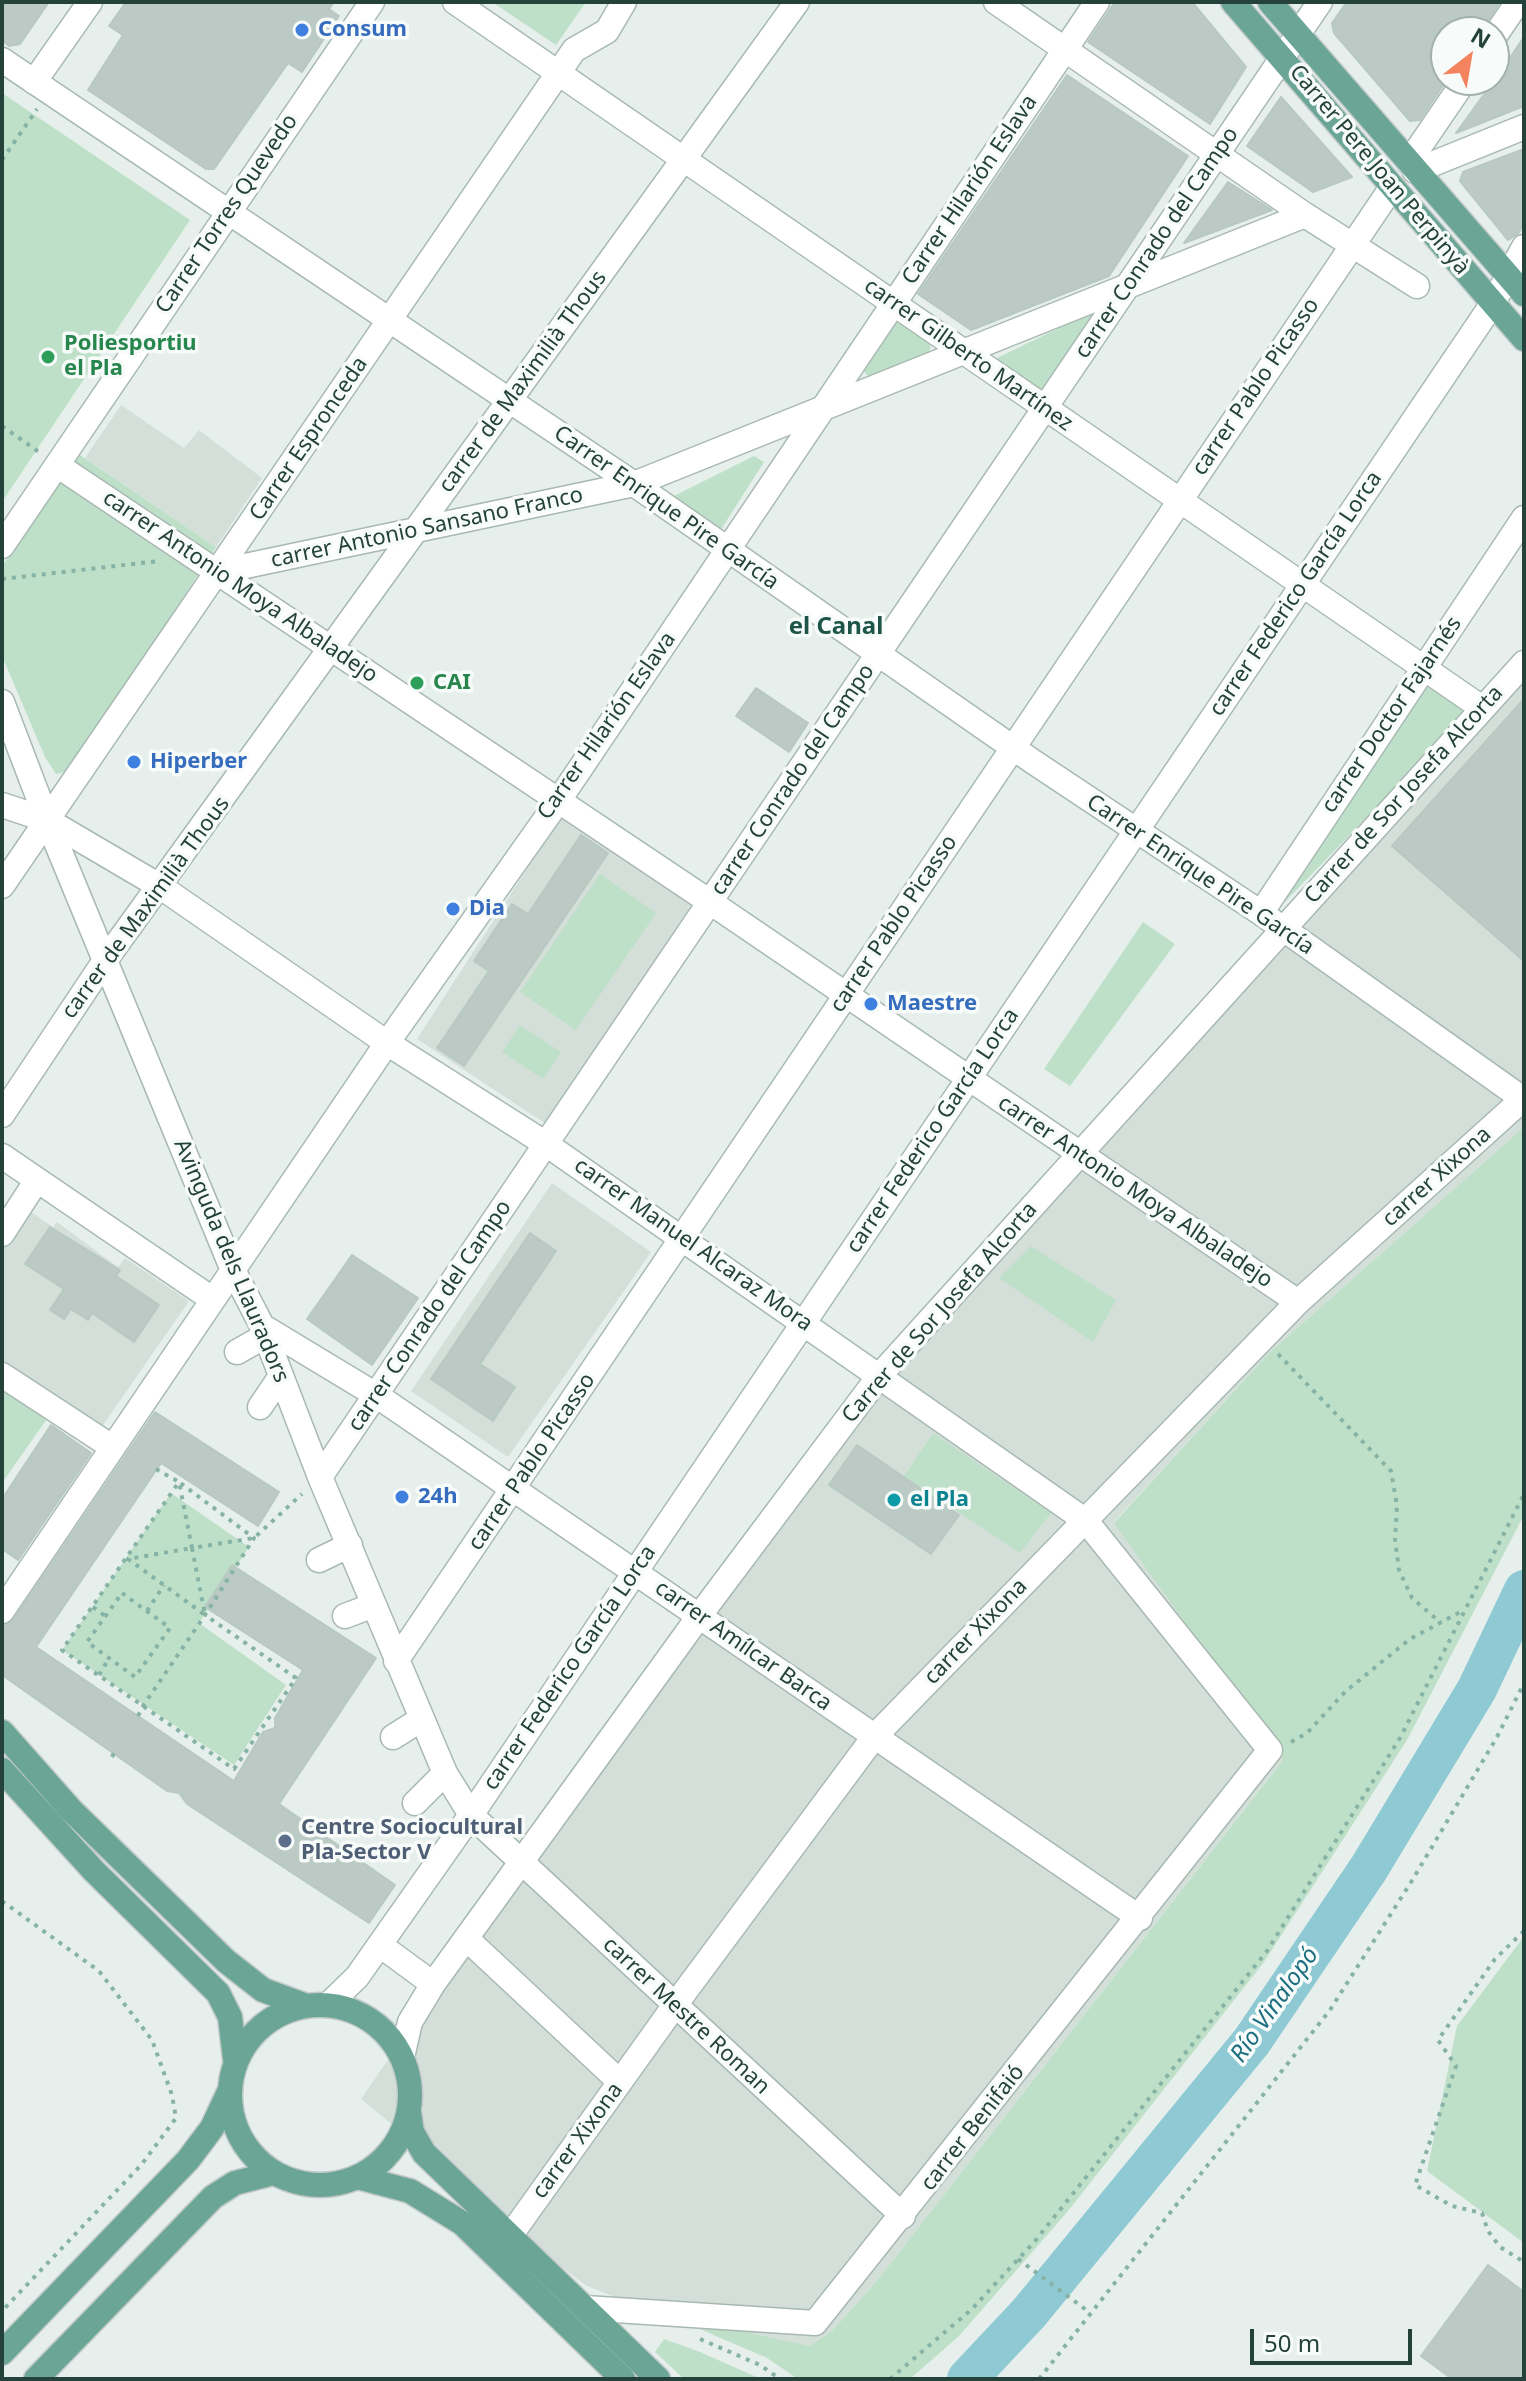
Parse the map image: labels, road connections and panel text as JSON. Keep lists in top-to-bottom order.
{
  "streets": {
    "main road": ["Carrer Pere Joan Perpinyà"],
    "street": [
      "Carrer Hilarión Eslava",
      "Carrer Torres Quevedo",
      "carrer Conrado del Campo",
      "carrer Gilberto Martínez",
      "carrer de Maximilià Thous",
      "carrer Pablo Picasso",
      "Carrer Espronceda",
      "Carrer Enrique Pire García",
      "carrer Antonio Sansano Franco",
      "carrer Antonio Moya Albaladejo",
      "carrer Federico García Lorca",
      "carrer Doctor Fajarnés",
      "Carrer de Sor Josefa Alcorta",
      "carrer Xixona",
      "carrer Manuel Alcaraz Mora",
      "Avinguda dels Llauradors",
      "carrer Amílcar Barca",
      "carrer Mestre Roman",
      "carrer Benifaió"
    ]
  },
  "crossings": [
    ["Carrer Pere Joan Perpinyà", "carrer Conrado del Campo"],
    ["Carrer Pere Joan Perpinyà", "carrer Pablo Picasso"],
    ["Carrer Pere Joan Perpinyà", "carrer Federico García Lorca"],
    ["Carrer Hilarión Eslava", "carrer Gilberto Martínez"],
    ["Carrer Hilarión Eslava", "Carrer Enrique Pire García"],
    ["Carrer Hilarión Eslava", "carrer Antonio Sansano Franco"],
    ["Carrer Hilarión Eslava", "carrer Antonio Moya Albaladejo"],
    ["Carrer Hilarión Eslava", "carrer Manuel Alcaraz Mora"],
    ["Carrer Hilarión Eslava", "Avinguda dels Llauradors"],
    ["Carrer Torres Quevedo", "Carrer Enrique Pire García"],
    ["Carrer Torres Quevedo", "carrer Antonio Moya Albaladejo"],
    ["carrer Conrado del Campo", "carrer Gilberto Martínez"],
    ["carrer Conrado del Campo", "Carrer Enrique Pire García"],
    ["carrer Conrado del Campo", "carrer Antonio Sansano Franco"],
    ["carrer Conrado del Campo", "carrer Antonio Moya Albaladejo"],
    ["carrer Conrado del Campo", "carrer Manuel Alcaraz Mora"],
    ["carrer Conrado del Campo", "Avinguda dels Llauradors"],
    ["carrer Conrado del Campo", "carrer Amílcar Barca"],
    ["carrer Gilberto Martínez", "carrer de Maximilià Thous"],
    ["carrer Gilberto Martínez", "carrer Pablo Picasso"],
    ["carrer Gilberto Martínez", "Carrer Espronceda"],
    ["carrer Gilberto Martínez", "carrer Antonio Sansano Franco"],
    ["carrer Gilberto Martínez", "carrer Federico García Lorca"],
    ["carrer Gilberto Martínez", "carrer Doctor Fajarnés"],
    ["carrer Gilberto Martínez", "Carrer de Sor Josefa Alcorta"],
    ["carrer de Maximilià Thous", "Carrer Enrique Pire García"],
    ["carrer de Maximilià Thous", "carrer Antonio Sansano Franco"],
    ["carrer de Maximilià Thous", "carrer Antonio Moya Albaladejo"],
    ["carrer de Maximilià Thous", "carrer Manuel Alcaraz Mora"],
    ["carrer de Maximilià Thous", "Avinguda dels Llauradors"],
    ["carrer Pablo Picasso", "Carrer Enrique Pire García"],
    ["carrer Pablo Picasso", "carrer Antonio Moya Albaladejo"],
    ["carrer Pablo Picasso", "carrer Manuel Alcaraz Mora"],
    ["carrer Pablo Picasso", "Avinguda dels Llauradors"],
    ["carrer Pablo Picasso", "carrer Amílcar Barca"],
    ["Carrer Espronceda", "Carrer Enrique Pire García"],
    ["Carrer Espronceda", "carrer Antonio Sansano Franco"],
    ["Carrer Espronceda", "carrer Antonio Moya Albaladejo"],
    ["Carrer Espronceda", "carrer Manuel Alcaraz Mora"],
    ["Carrer Espronceda", "Avinguda dels Llauradors"],
    ["Carrer Enrique Pire García", "carrer Antonio Sansano Franco"],
    ["Carrer Enrique Pire García", "carrer Federico García Lorca"],
    ["Carrer Enrique Pire García", "carrer Doctor Fajarnés"],
    ["Carrer Enrique Pire García", "Carrer de Sor Josefa Alcorta"],
    ["Carrer Enrique Pire García", "carrer Xixona"],
    ["carrer Antonio Sansano Franco", "carrer Antonio Moya Albaladejo"],
    ["carrer Antonio Moya Albaladejo", "carrer Federico García Lorca"],
    ["carrer Antonio Moya Albaladejo", "Carrer de Sor Josefa Alcorta"],
    ["carrer Antonio Moya Albaladejo", "carrer Xixona"],
    ["carrer Federico García Lorca", "Carrer de Sor Josefa Alcorta"],
    ["carrer Federico García Lorca", "carrer Manuel Alcaraz Mora"],
    ["carrer Federico García Lorca", "Avinguda dels Llauradors"],
    ["carrer Federico García Lorca", "carrer Amílcar Barca"],
    ["carrer Federico García Lorca", "carrer Mestre Roman"],
    ["Carrer de Sor Josefa Alcorta", "carrer Manuel Alcaraz Mora"],
    ["Carrer de Sor Josefa Alcorta", "carrer Amílcar Barca"],
    ["Carrer de Sor Josefa Alcorta", "carrer Mestre Roman"],
    ["carrer Xixona", "carrer Manuel Alcaraz Mora"],
    ["carrer Xixona", "carrer Amílcar Barca"],
    ["carrer Xixona", "carrer Mestre Roman"],
    ["carrer Manuel Alcaraz Mora", "Avinguda dels Llauradors"],
    ["carrer Manuel Alcaraz Mora", "carrer Benifaió"],
    ["Avinguda dels Llauradors", "carrer Amílcar Barca"],
    ["Avinguda dels Llauradors", "carrer Mestre Roman"],
    ["carrer Amílcar Barca", "carrer Benifaió"],
    ["carrer Mestre Roman", "carrer Benifaió"]
  ],
  "districts": ["el Canal"],
  "water": ["Río Vinalopó"],
  "places": [
    "Consum",
    "Poliesportiu el Pla",
    "CAI",
    "Hiperber",
    "Dia",
    "Maestre",
    "24h",
    "el Pla",
    "Centre Sociocultural Pla-Sector V"
  ],
  "scale_bar": "50 m",
  "north": "top right"
}
